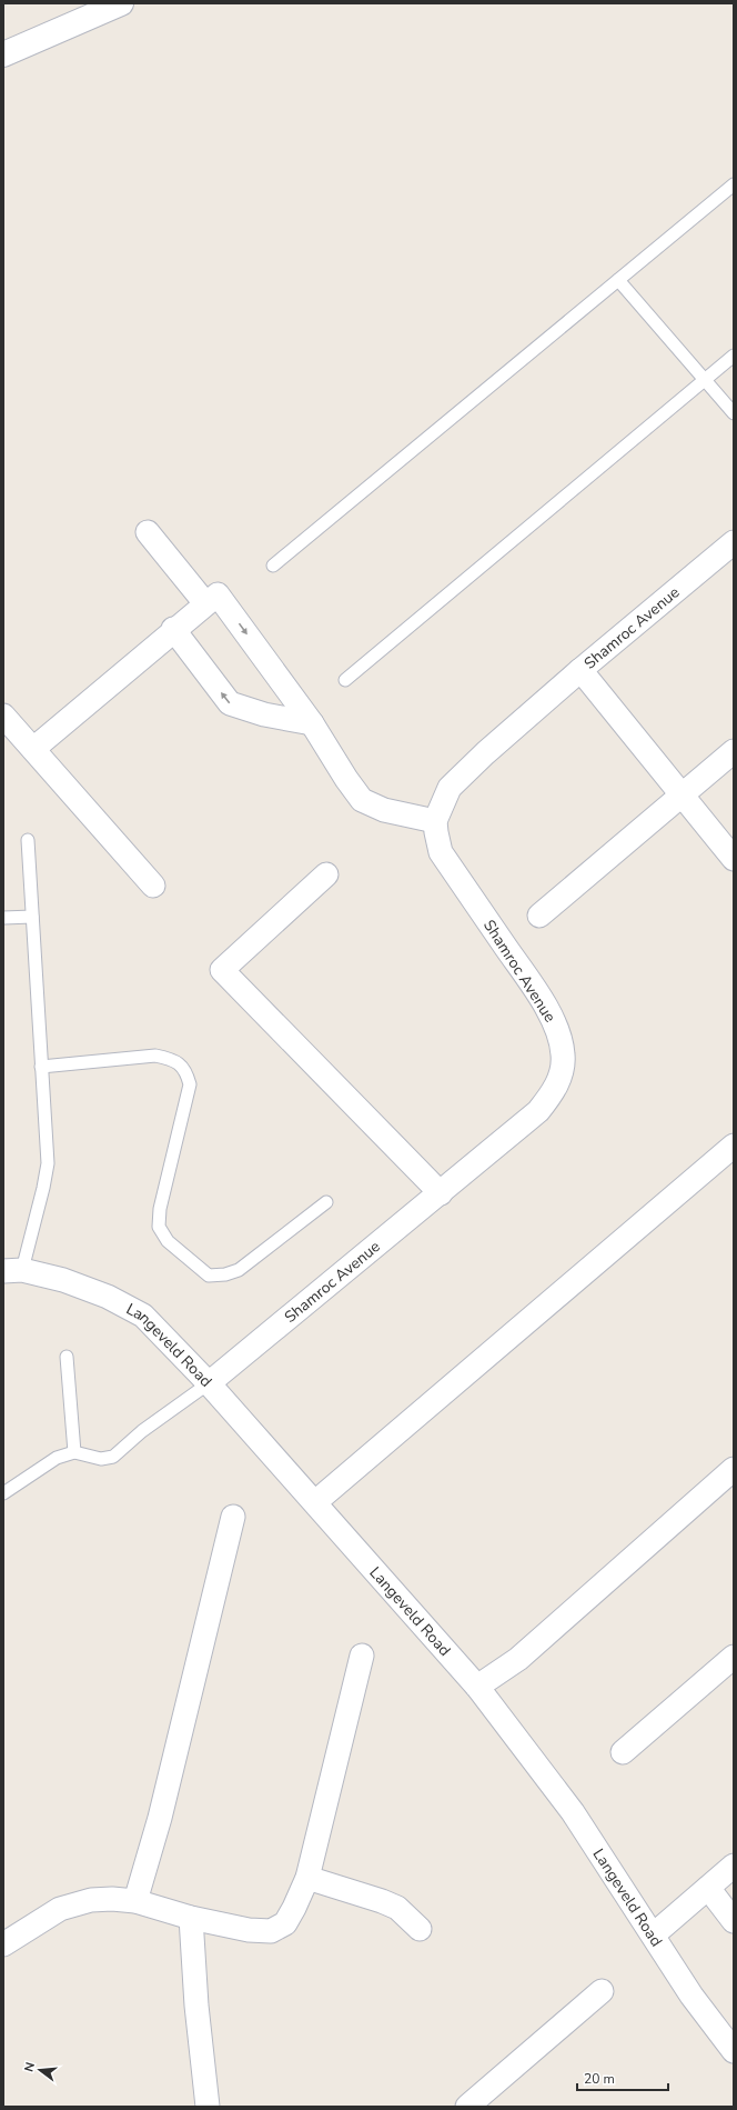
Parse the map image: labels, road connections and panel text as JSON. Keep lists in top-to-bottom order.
{
  "streets": {
    "street": ["Shamroc Avenue", "Langeveld Road"]
  },
  "crossings": [
    ["Shamroc Avenue", "Langeveld Road"]
  ],
  "scale_bar": "20 m",
  "north": "left"
}
